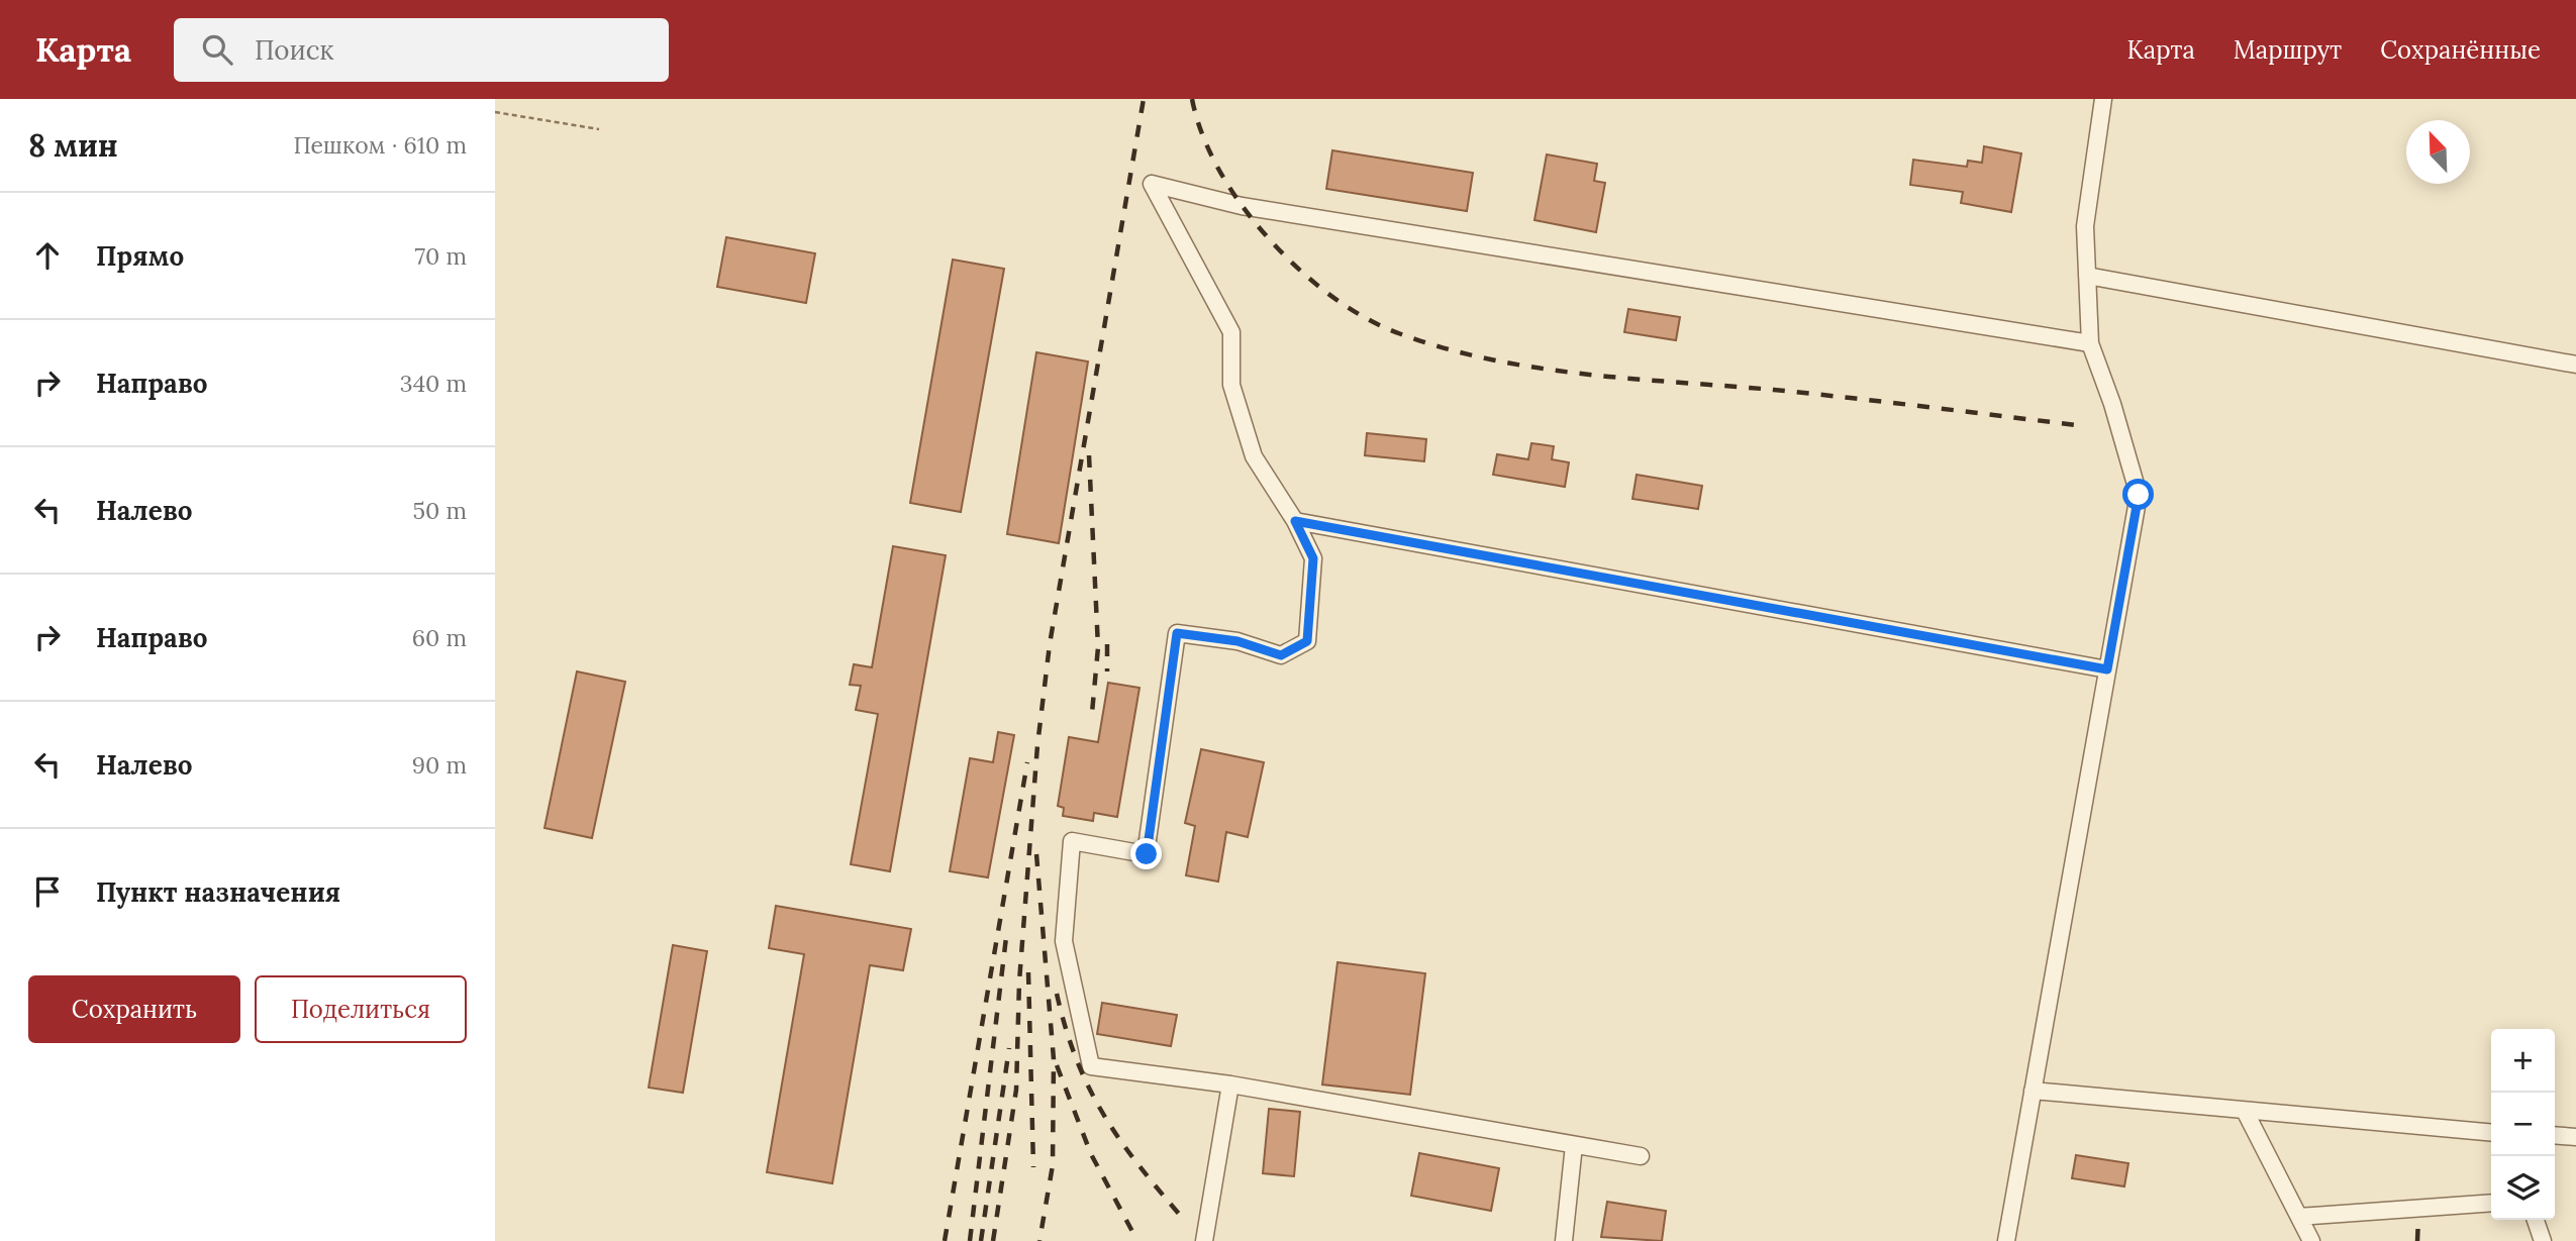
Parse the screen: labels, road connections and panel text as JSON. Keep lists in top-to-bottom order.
{
  "north": "top left",
  "page": {
    "header": "Карта",
    "search": "Поиск",
    "nav": ["Карта", "Маршрут", "Сохранённые"],
    "heading": ["8 мин", "Пешком · 610 m"],
    "list": [
      ["Прямо", "70 m"],
      ["Направо", "340 m"],
      ["Налево", "50 m"],
      ["Направо", "60 m"],
      ["Налево", "90 m"],
      "Пункт назначения"
    ],
    "buttons": ["Сохранить", "Поделиться"],
    "map_buttons": ["+", "−"]
  }
}
